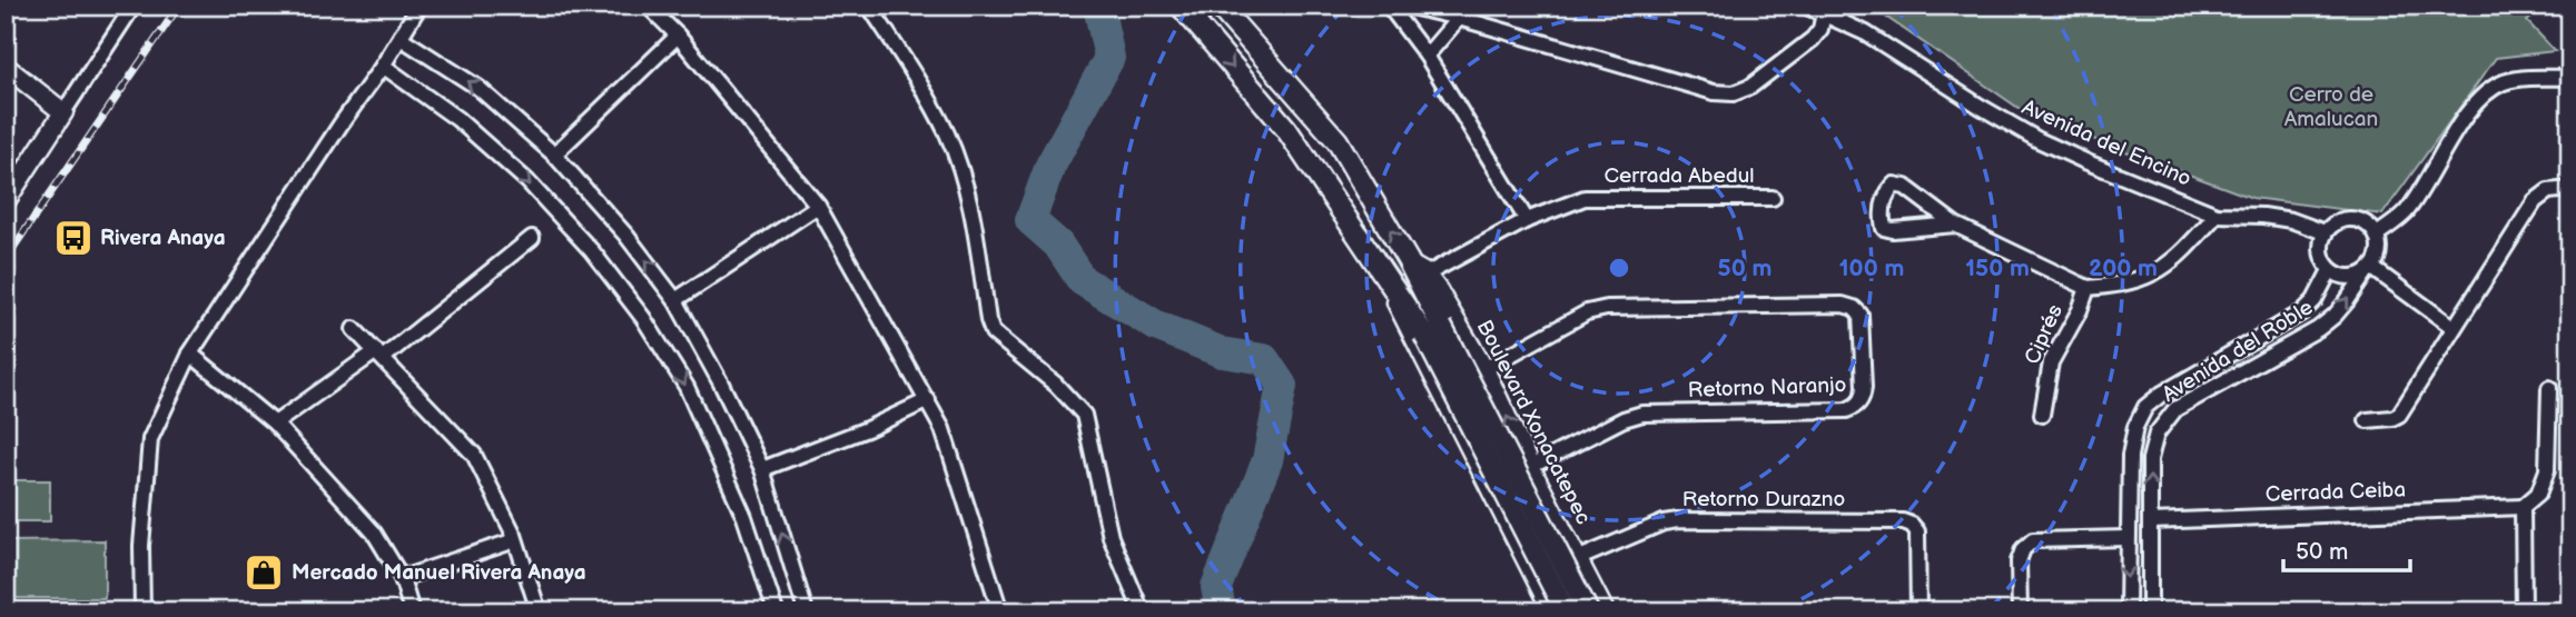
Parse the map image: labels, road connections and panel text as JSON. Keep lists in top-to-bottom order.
{
  "streets": {
    "main road": ["Boulevard Xonacatepec"],
    "street": [
      "Avenida del Encino",
      "Cerrada Abedul",
      "Ciprés",
      "Avenida del Roble",
      "Retorno Naranjo",
      "Cerrada Ceiba",
      "Retorno Durazno"
    ]
  },
  "crossings": [
    ["Avenida del Encino", "Ciprés"],
    ["Avenida del Encino", "Avenida del Roble"],
    ["Cerrada Abedul", "Boulevard Xonacatepec"],
    ["Avenida del Roble", "Cerrada Ceiba"],
    ["Retorno Naranjo", "Boulevard Xonacatepec"],
    ["Boulevard Xonacatepec", "Retorno Durazno"]
  ],
  "parks": ["Cerro de Amalucan"],
  "places": {
    "bus stop": ["Rivera Anaya"],
    "shop": ["Mercado Manuel Rivera Anaya"]
  },
  "scale_bar": "50 m",
  "rings": [
    "50 m",
    "100 m",
    "150 m",
    "200 m"
  ]
}
